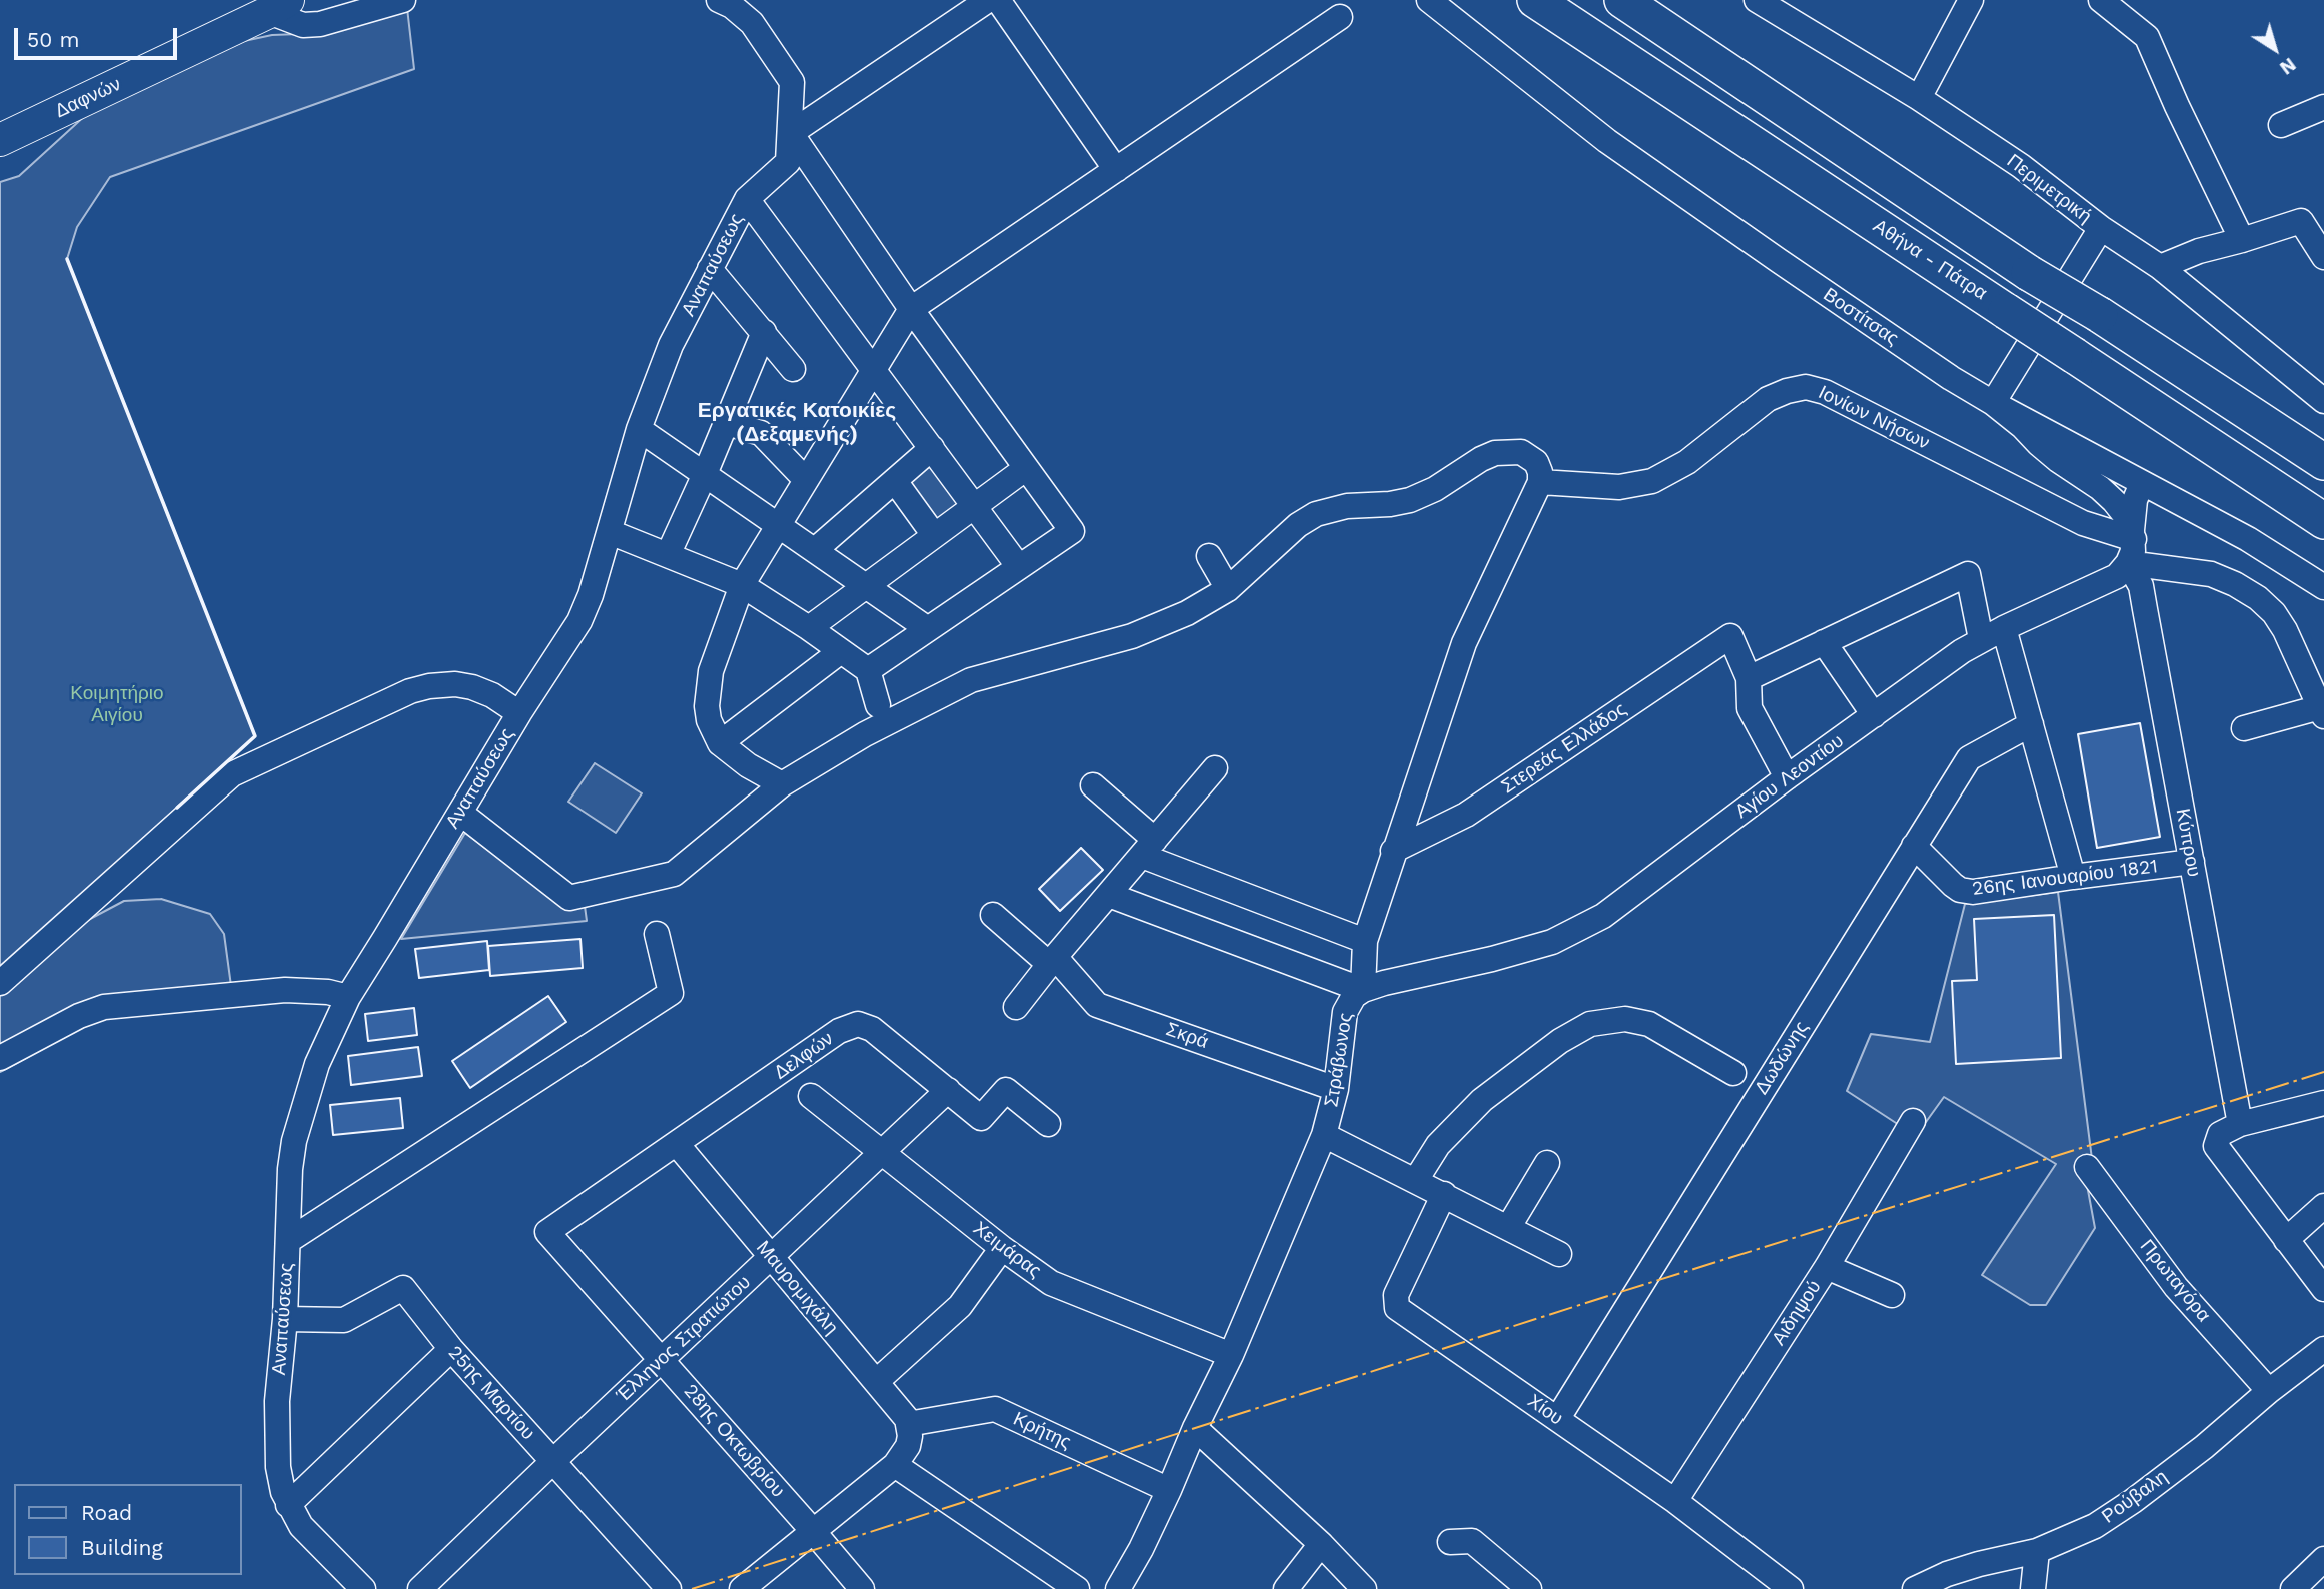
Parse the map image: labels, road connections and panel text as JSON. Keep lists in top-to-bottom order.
{
  "streets": {
    "highway": ["Αθήνα - Πάτρα"],
    "main road": ["Δαφνών"],
    "street": [
      "Περιμετρική",
      "Αναπαύσεως",
      "Βοστίτσας",
      "Ιονίων Νήσων",
      "Στερεάς Ελλάδος",
      "Αγίου Λεοντίου",
      "Κύπρου",
      "26ης Ιανουαρίου 1821",
      "Σκρά",
      "Δελφών",
      "Δωδώνης",
      "Στράβωνος",
      "Χειμάρας",
      "Πρωταγόρα",
      "Μαυρομιχάλη",
      "Αιδηψού",
      "Έλληνος Στρατιώτου",
      "25ης Μαρτίου",
      "Χίου",
      "Κρήτης",
      "28ης Οκτωβρίου",
      "Ρούβαλη"
    ]
  },
  "crossings": [
    ["Αναπαύσεως", "25ης Μαρτίου"],
    ["Ιονίων Νήσων", "Στράβωνος"],
    ["Στερεάς Ελλάδος", "Στράβωνος"],
    ["Αγίου Λεοντίου", "Κύπρου"],
    ["Αγίου Λεοντίου", "Στράβωνος"],
    ["Κύπρου", "26ης Ιανουαρίου 1821"],
    ["26ης Ιανουαρίου 1821", "Δωδώνης"],
    ["Σκρά", "Στράβωνος"],
    ["Δελφών", "Μαυρομιχάλη"],
    ["Δελφών", "Έλληνος Στρατιώτου"],
    ["Δελφών", "28ης Οκτωβρίου"],
    ["Δωδώνης", "Χίου"],
    ["Στράβωνος", "Χειμάρας"],
    ["Στράβωνος", "Κρήτης"],
    ["Χειμάρας", "Έλληνος Στρατιώτου"],
    ["Πρωταγόρα", "Ρούβαλη"],
    ["Μαυρομιχάλη", "Έλληνος Στρατιώτου"],
    ["Μαυρομιχάλη", "Κρήτης"],
    ["Αιδηψού", "Χίου"],
    ["Έλληνος Στρατιώτου", "25ης Μαρτίου"],
    ["Έλληνος Στρατιώτου", "28ης Οκτωβρίου"]
  ],
  "districts": ["Εργατικές Κατοικίες (Δεξαμενής)"],
  "parks": ["Κοιμητήριο Αιγίου"],
  "legend": ["Road", "Building"],
  "scale_bar": "50 m",
  "north": "bottom right"
}
